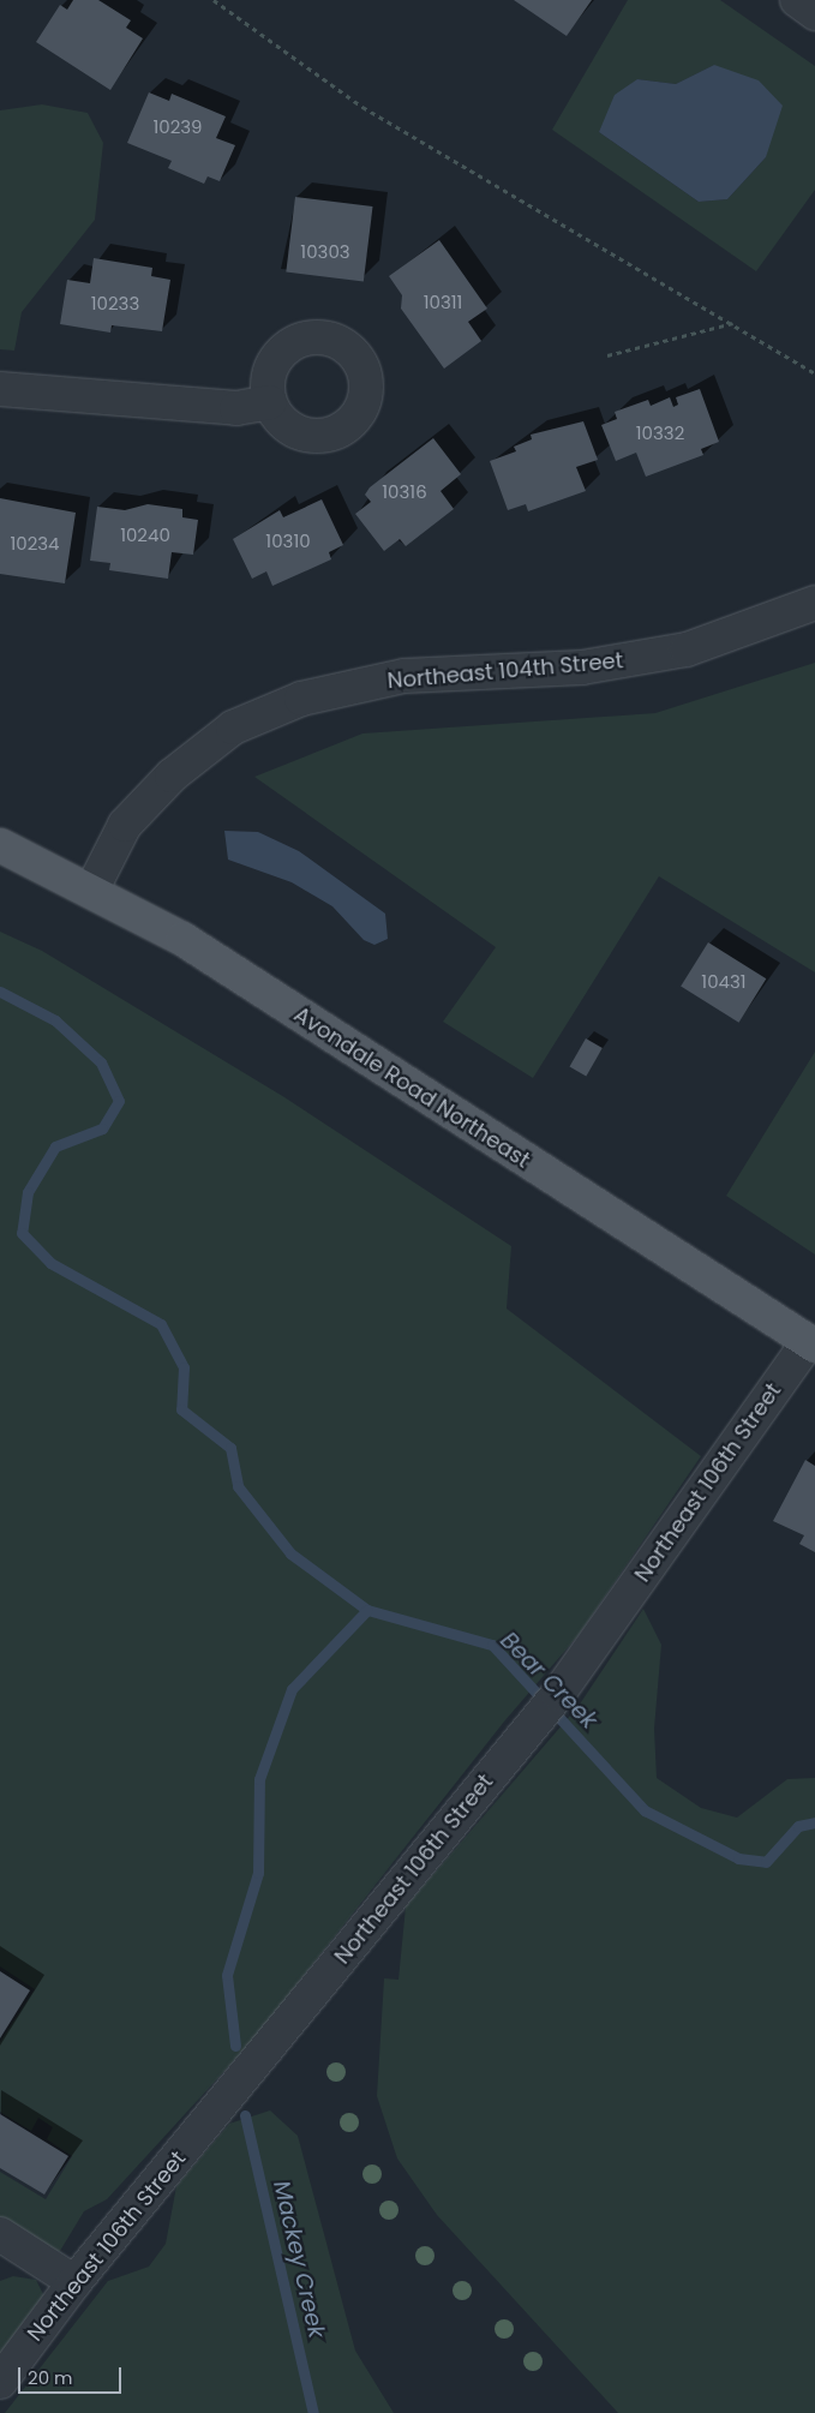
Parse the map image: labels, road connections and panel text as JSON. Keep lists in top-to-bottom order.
{
  "streets": {
    "main road": ["Avondale Road Northeast"],
    "street": ["Northeast 104th Street", "Northeast 106th Street"]
  },
  "crossings": [
    ["Northeast 104th Street", "Avondale Road Northeast"],
    ["Avondale Road Northeast", "Northeast 106th Street"]
  ],
  "water": ["Bear Creek", "Mackey Creek"],
  "house_numbers": [
    "10239",
    "10303",
    "10311",
    "10233",
    "10332",
    "10316",
    "10240",
    "10310",
    "10234",
    "10431"
  ],
  "scale_bar": "20 m"
}
